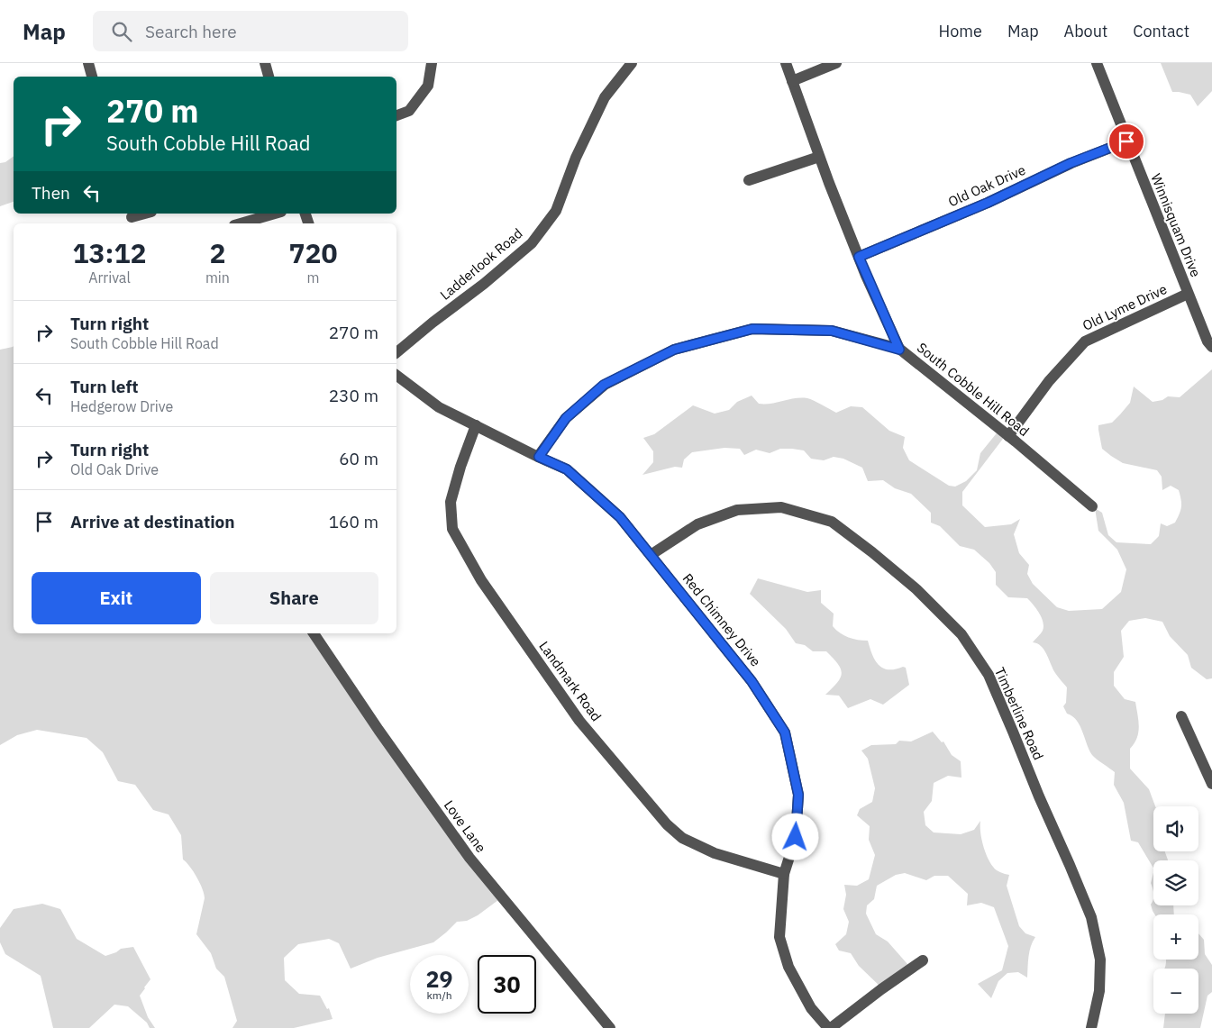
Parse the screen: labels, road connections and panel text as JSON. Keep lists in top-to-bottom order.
{
  "streets": {
    "street": [
      "Old Oak Drive",
      "Winnisquam Drive",
      "Ladderlook Road",
      "Old Lyme Drive",
      "South Cobble Hill Road",
      "Red Chimney Drive",
      "Landmark Road",
      "Timberline Road",
      "Love Lane"
    ]
  },
  "crossings": [
    ["Old Oak Drive", "Winnisquam Drive"],
    ["Winnisquam Drive", "Old Lyme Drive"],
    ["Old Lyme Drive", "South Cobble Hill Road"],
    ["South Cobble Hill Road", "Red Chimney Drive"],
    ["Red Chimney Drive", "Landmark Road"],
    ["Red Chimney Drive", "Timberline Road"]
  ],
  "page": {
    "header": "Map",
    "search": "Search here",
    "nav": [
      "Home",
      "Map",
      "About",
      "Contact"
    ],
    "turn": ["270 m", "South Cobble Hill Road"],
    "then": "Then",
    "eta": [
      "13:12",
      "Arrival",
      "2",
      "min",
      "720",
      "m"
    ],
    "list": [
      {
        "name": "Turn right",
        "note": "South Cobble Hill Road",
        "value": "270 m"
      },
      {
        "name": "Turn left",
        "note": "Hedgerow Drive",
        "value": "230 m"
      },
      {
        "name": "Turn right",
        "note": "Old Oak Drive",
        "value": "60 m"
      },
      {
        "name": "Arrive at destination",
        "value": "160 m"
      }
    ],
    "buttons": ["Exit", "Share"],
    "map_buttons": ["+", "−"],
    "speed": "29 km/h",
    "limit": "30"
  }
}
